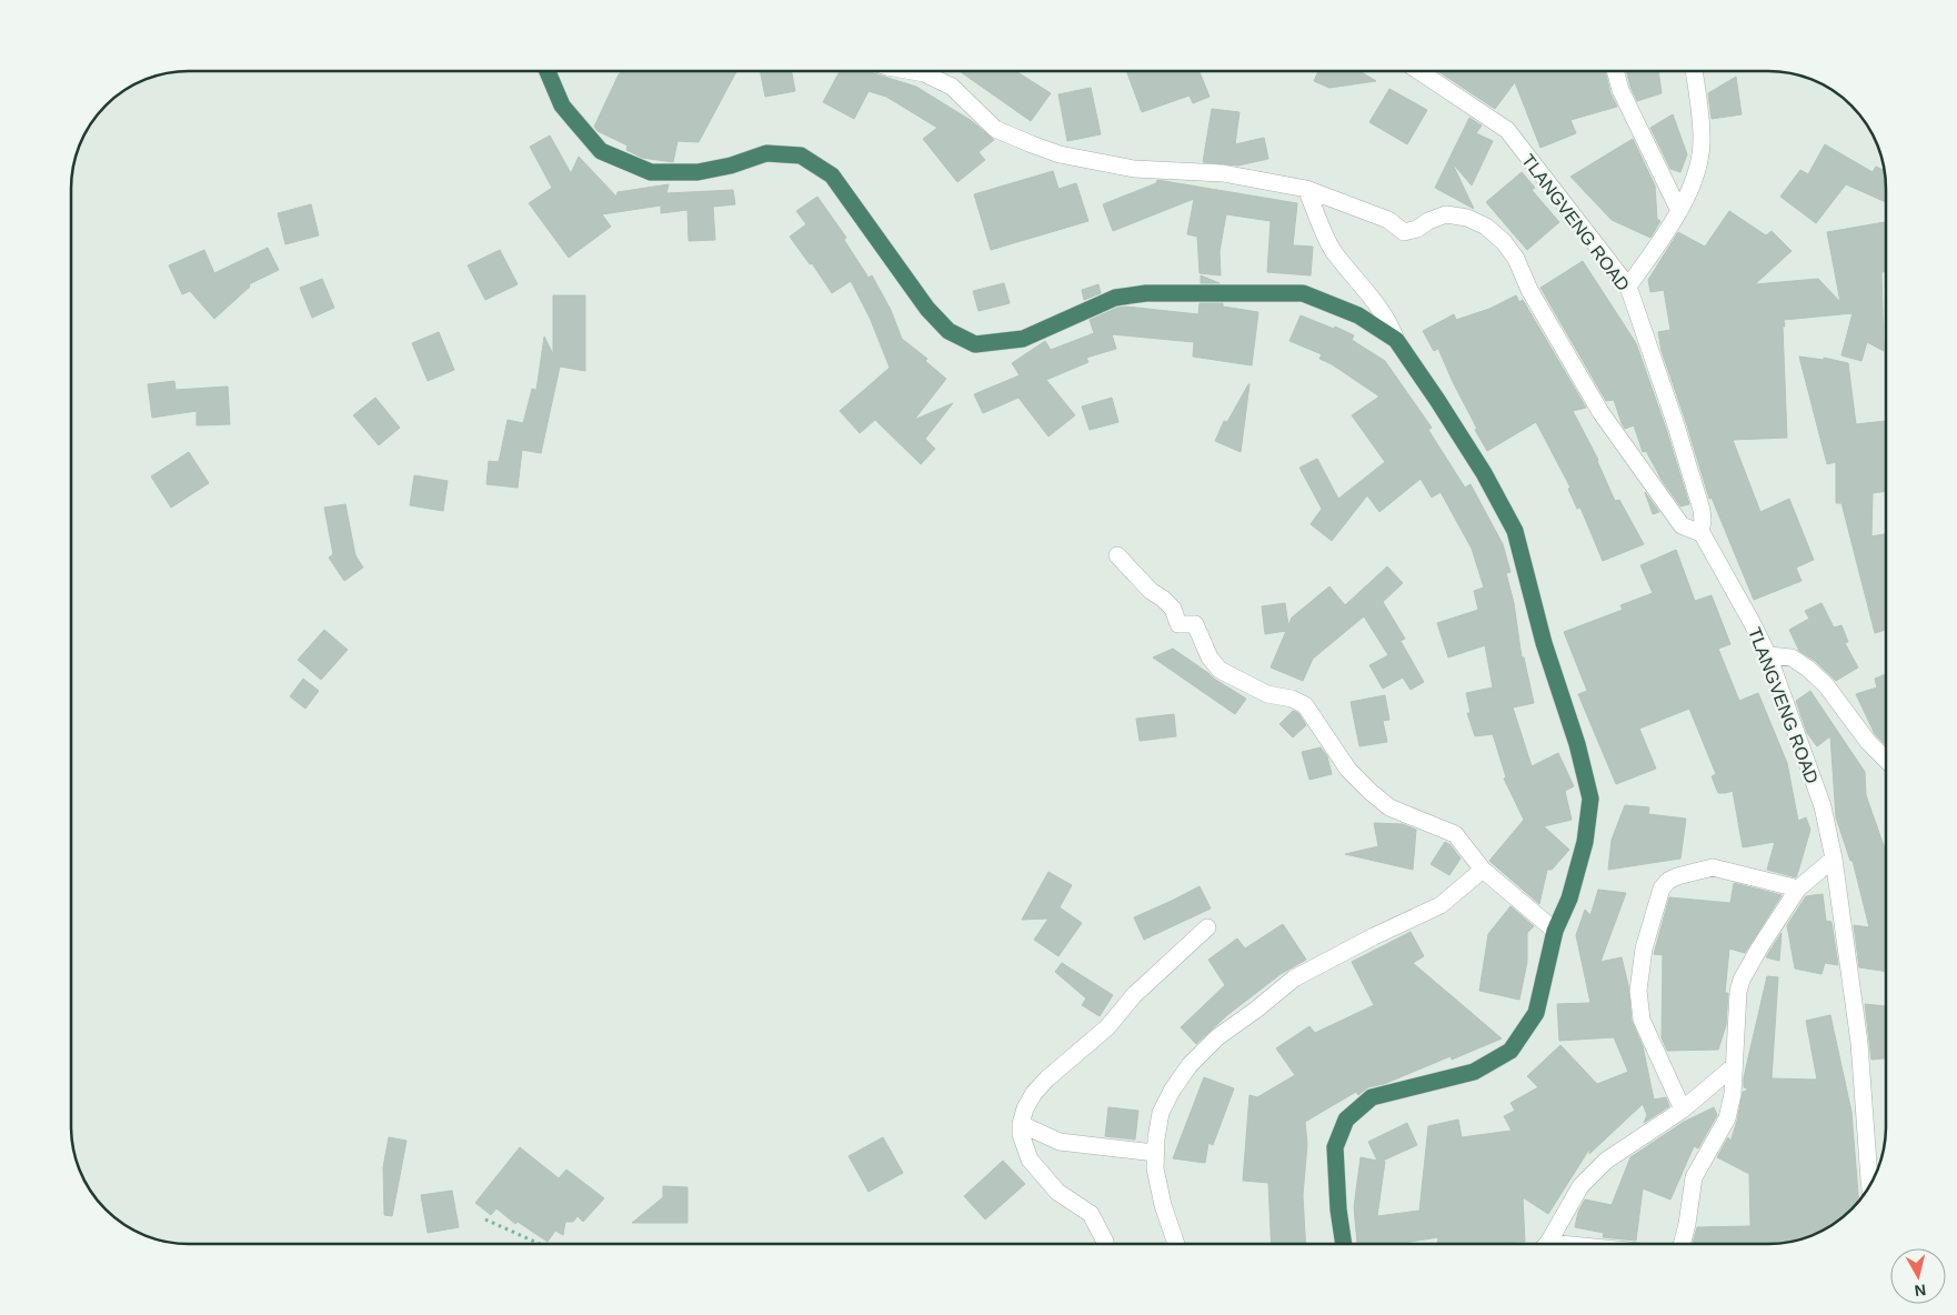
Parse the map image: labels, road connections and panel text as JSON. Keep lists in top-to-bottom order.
{
  "streets": {
    "street": ["TLANGVENG ROAD"]
  },
  "north": "bottom"
}
